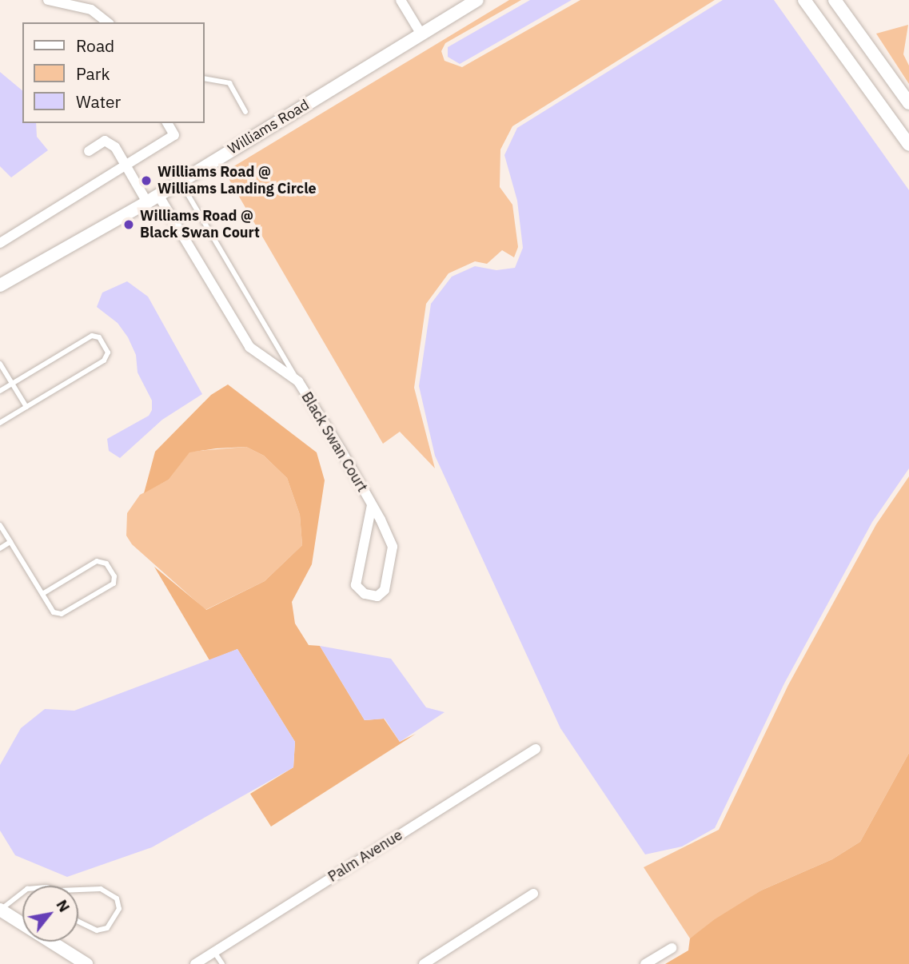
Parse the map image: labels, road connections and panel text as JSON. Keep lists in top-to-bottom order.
{
  "streets": {
    "street": ["Williams Road", "Black Swan Court", "Palm Avenue"]
  },
  "crossings": [
    ["Williams Road", "Black Swan Court"]
  ],
  "places": ["Williams Road @ Williams Landing Circle", "Williams Road @ Black Swan Court"],
  "legend": ["Road", "Park", "Water"],
  "north": "top right"
}
